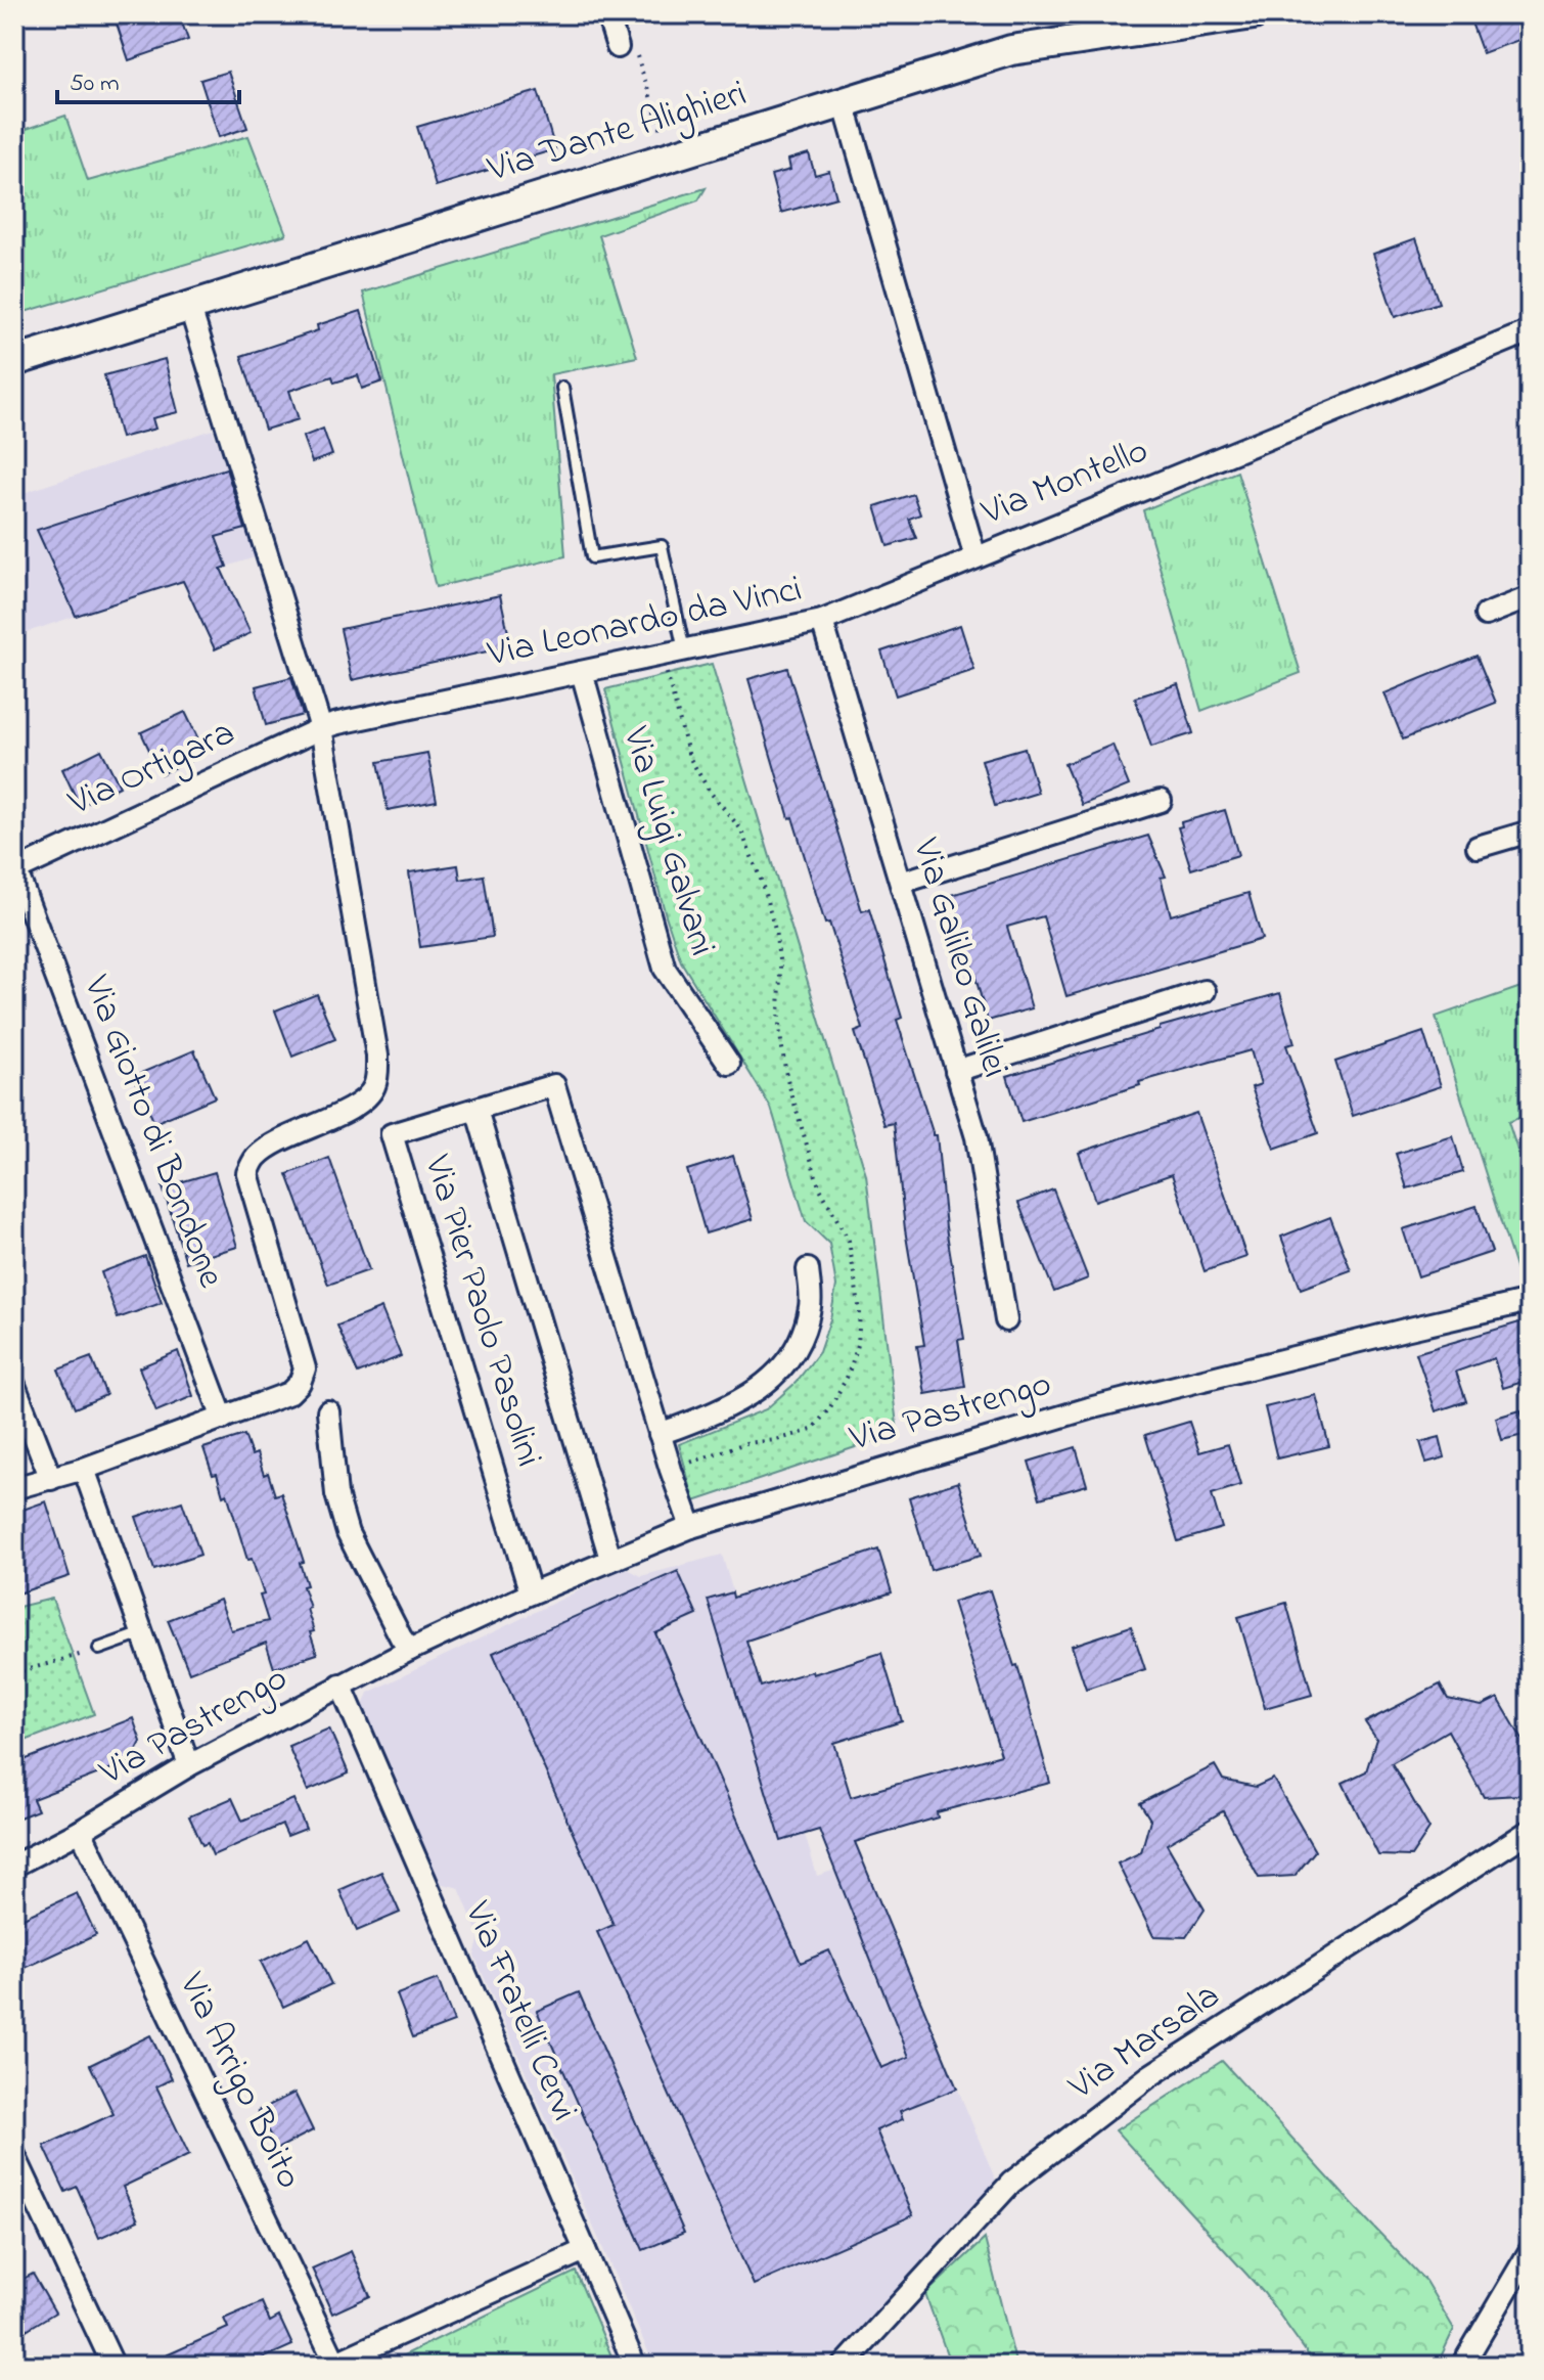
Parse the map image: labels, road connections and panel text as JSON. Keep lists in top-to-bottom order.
{
  "streets": {
    "street": [
      "Via Dante Alighieri",
      "Via Montello",
      "Via Leonardo da Vinci",
      "Via Ortigara",
      "Via Luigi Galvani",
      "Via Galileo Galilei",
      "Via Giotto di Bondone",
      "Via Pier Paolo Pasolini",
      "Via Pastrengo",
      "Via Fratelli Cervi",
      "Via Marsala",
      "Via Arrigo Boito"
    ]
  },
  "crossings": [
    ["Via Dante Alighieri", "Via Montello"],
    ["Via Montello", "Via Leonardo da Vinci"],
    ["Via Leonardo da Vinci", "Via Ortigara"],
    ["Via Leonardo da Vinci", "Via Luigi Galvani"],
    ["Via Leonardo da Vinci", "Via Galileo Galilei"],
    ["Via Ortigara", "Via Giotto di Bondone"],
    ["Via Pier Paolo Pasolini", "Via Pastrengo"],
    ["Via Pastrengo", "Via Fratelli Cervi"],
    ["Via Pastrengo", "Via Arrigo Boito"]
  ],
  "scale_bar": "50 m"
}
